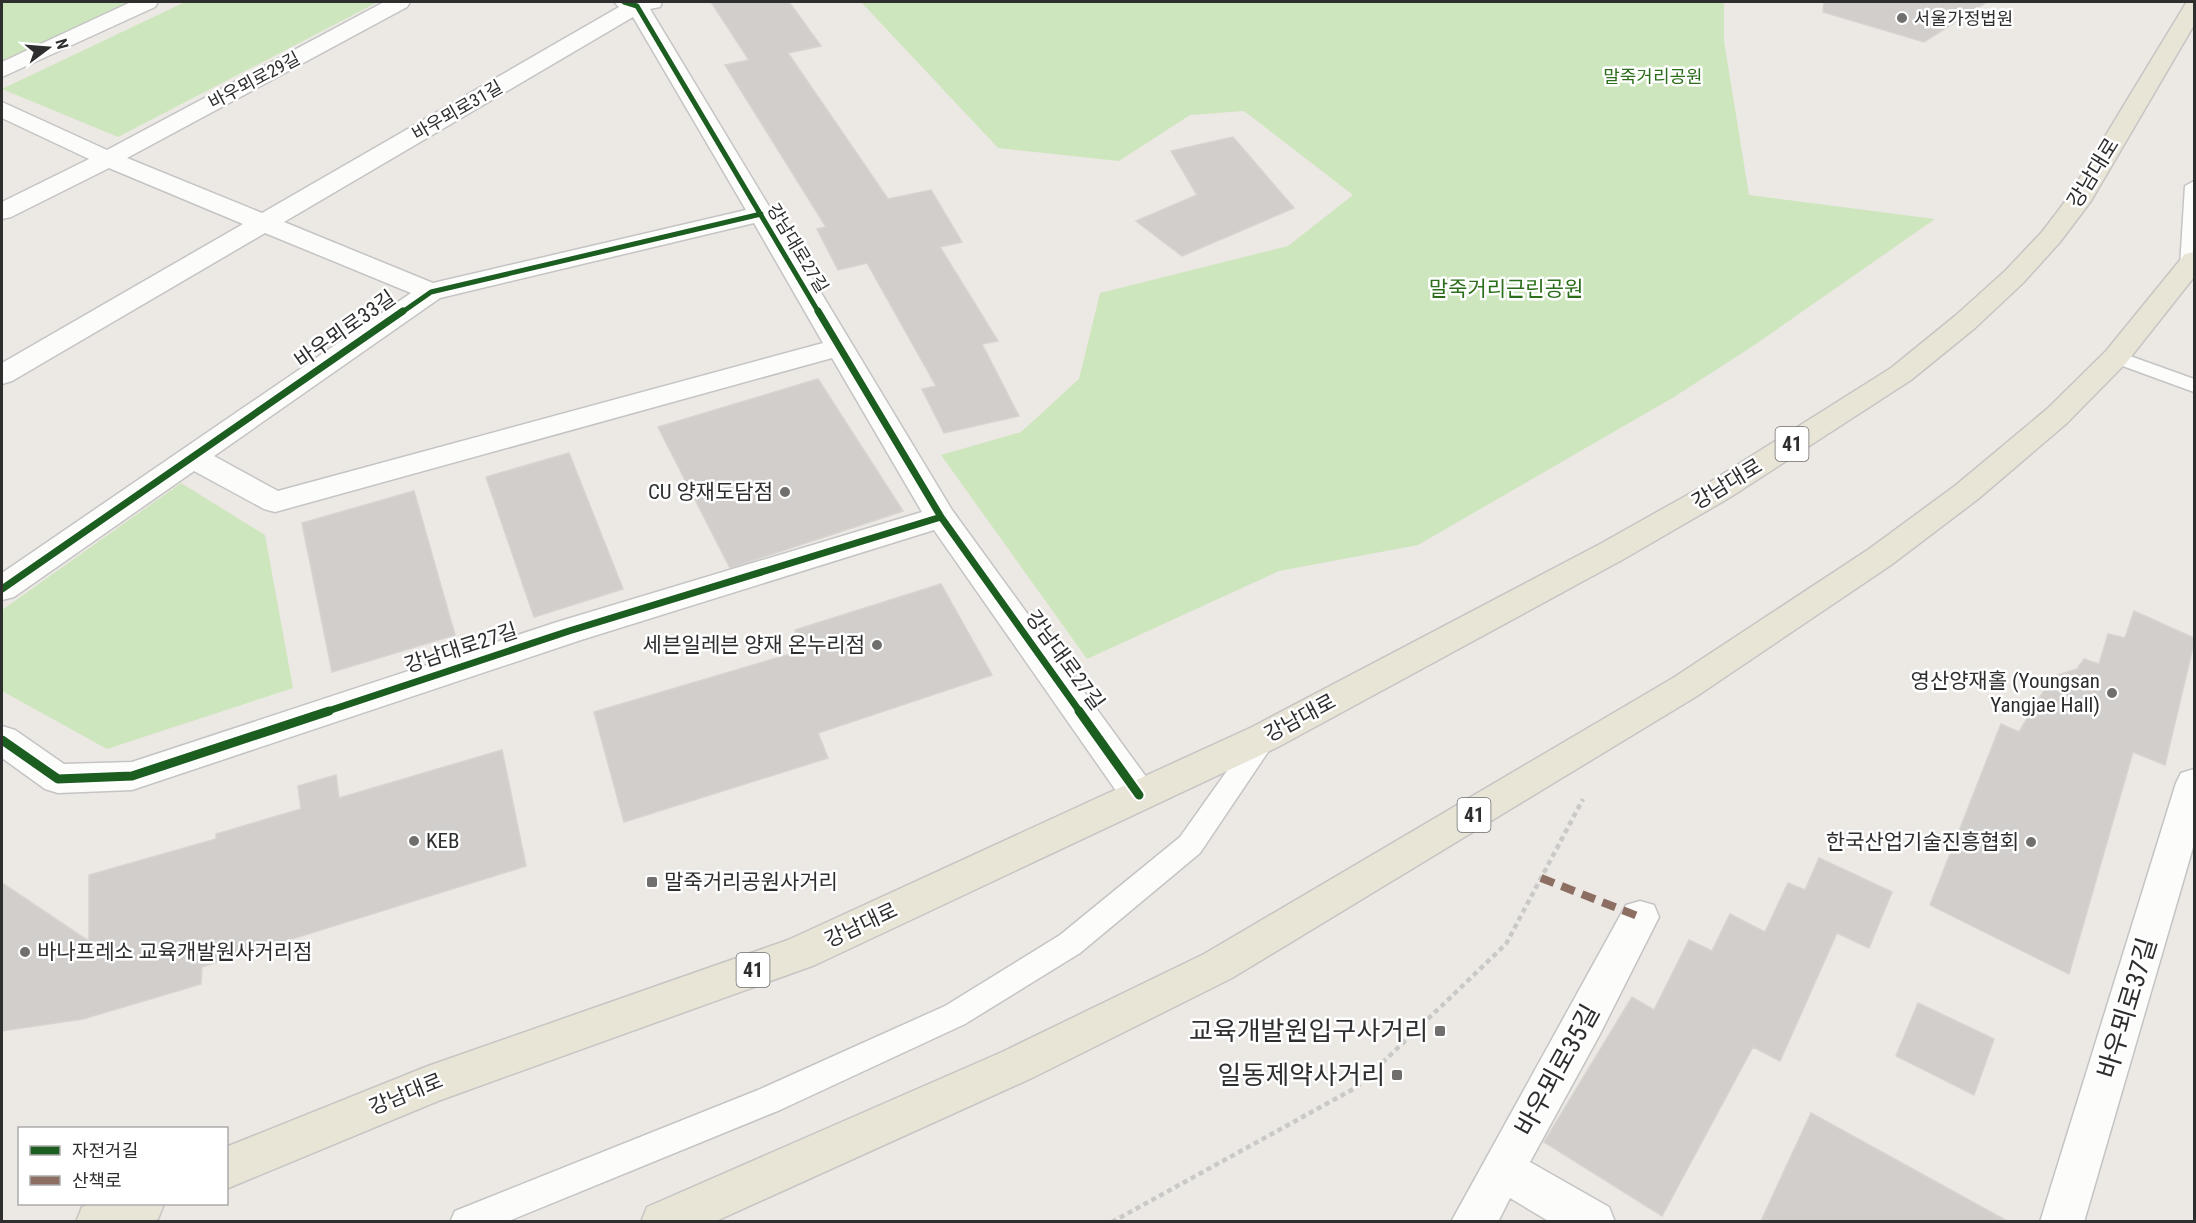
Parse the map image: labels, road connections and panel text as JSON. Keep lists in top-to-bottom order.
{
  "streets": {
    "main road": ["강남대로", "41"],
    "street": [
      "바우뫼로29길",
      "바우뫼로31길",
      "강남대로27길",
      "바우뫼로33길",
      "바우뫼로37길",
      "바우뫼로35길"
    ]
  },
  "crossings": [
    ["바우뫼로31길", "강남대로27길"],
    ["강남대로", "강남대로27길"],
    ["강남대로27길", "바우뫼로33길"]
  ],
  "parks": ["말죽거리공원", "말죽거리근린공원"],
  "places": {
    "other": [
      "서울가정법원",
      "CU 양재도담점",
      "세븐일레븐 양재 온누리점",
      "영산양재홀 (Youngsan Yangjae Hall)",
      "KEB",
      "한국산업기술진흥협회",
      "바나프레소 교육개발원사거리점"
    ],
    "transit": ["말죽거리공원사거리", "교육개발원입구사거리", "일동제약사거리"]
  },
  "legend": ["자전거길", "산책로"],
  "north": "right"
}
